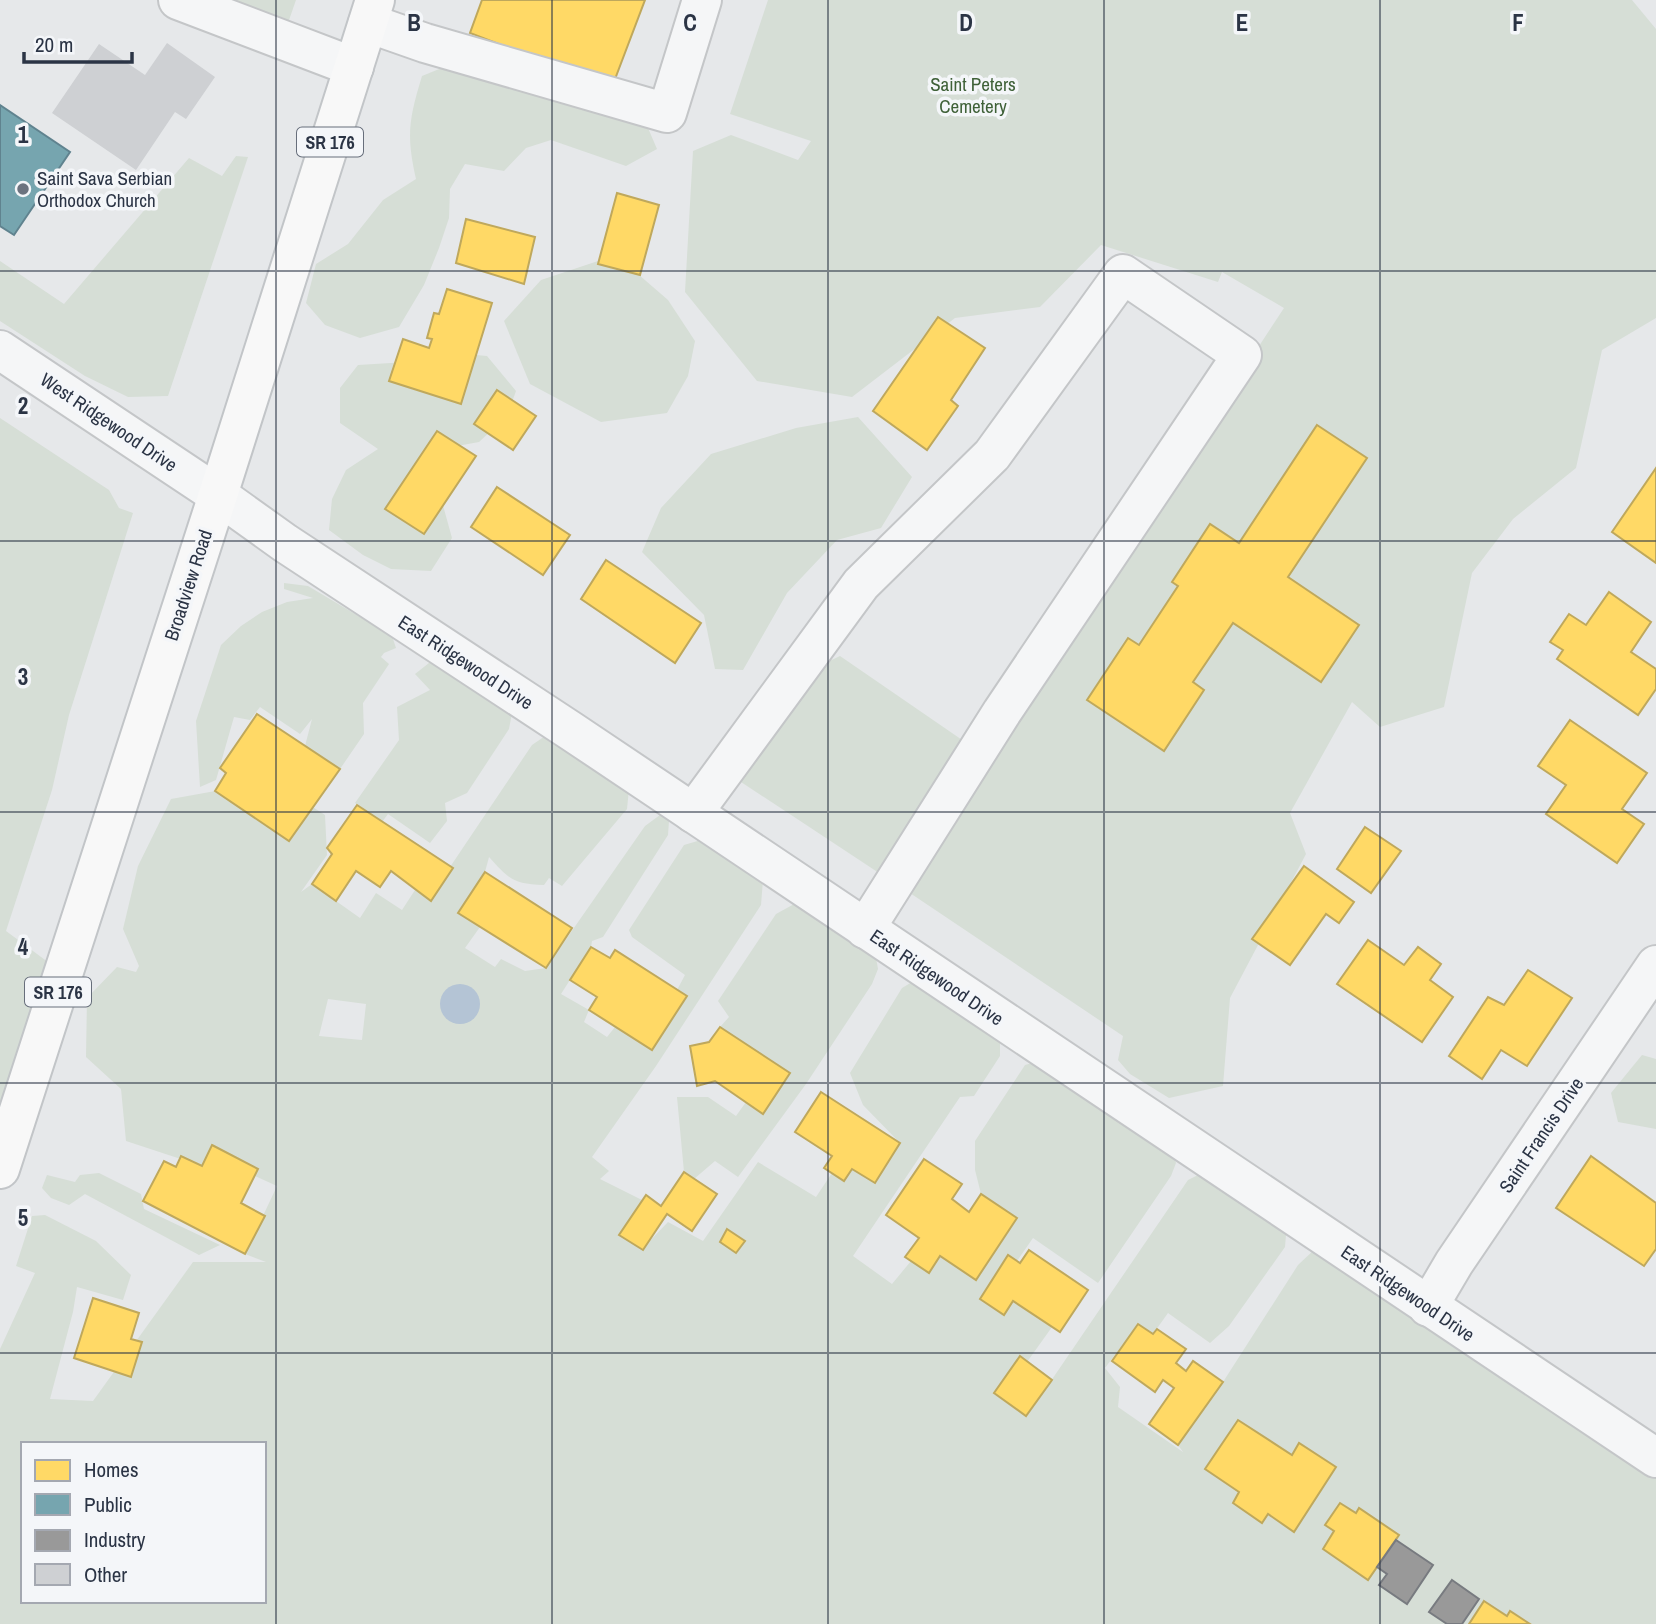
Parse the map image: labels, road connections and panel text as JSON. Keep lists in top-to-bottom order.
{
  "streets": {
    "main road": ["SR 176", "Broadview Road"],
    "street": ["West Ridgewood Drive", "East Ridgewood Drive", "Saint Francis Drive"]
  },
  "crossings": [
    ["West Ridgewood Drive", "Broadview Road"],
    ["West Ridgewood Drive", "East Ridgewood Drive"],
    ["Broadview Road", "East Ridgewood Drive"],
    ["East Ridgewood Drive", "Saint Francis Drive"]
  ],
  "parks": ["Saint Peters Cemetery"],
  "places": ["Saint Sava Serbian Orthodox Church"],
  "legend": [
    "Homes",
    "Public",
    "Industry",
    "Other"
  ],
  "scale_bar": "20 m",
  "grid": {
    "columns": [
      "B",
      "C",
      "D",
      "E",
      "F"
    ],
    "rows": [
      "1",
      "2",
      "3",
      "4",
      "5"
    ]
  }
}
